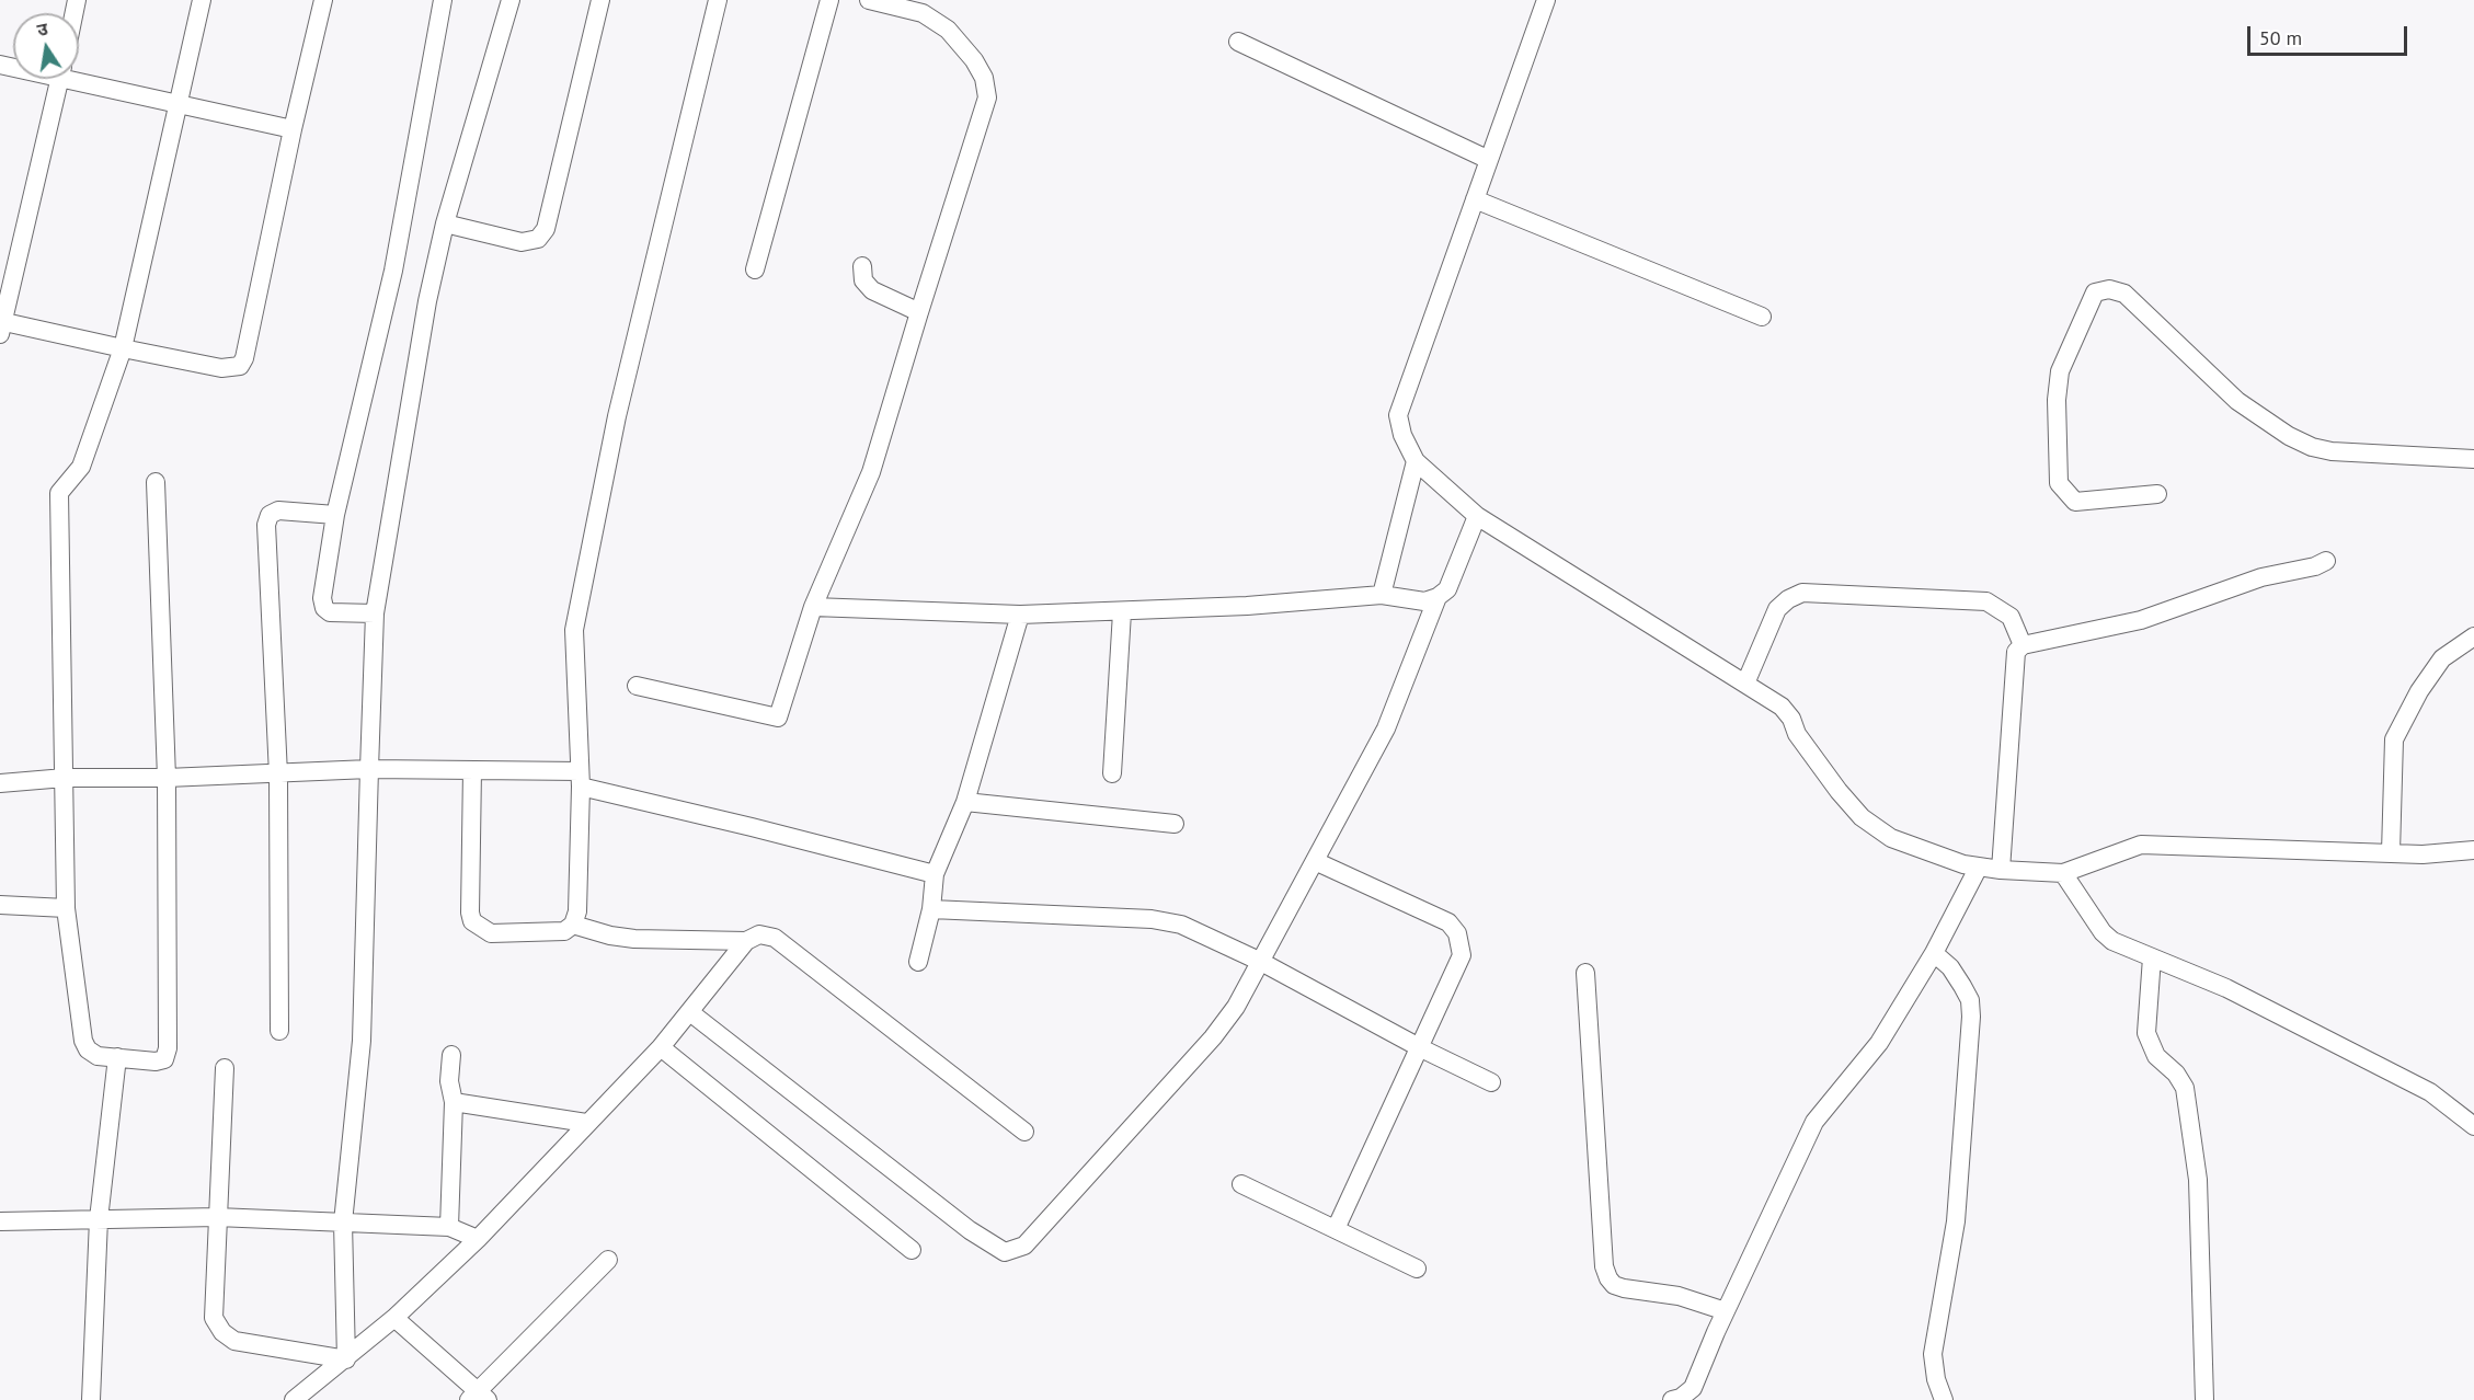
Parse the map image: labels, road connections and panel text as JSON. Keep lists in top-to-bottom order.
{
  "scale_bar": "50 m",
  "north": "top"
}
